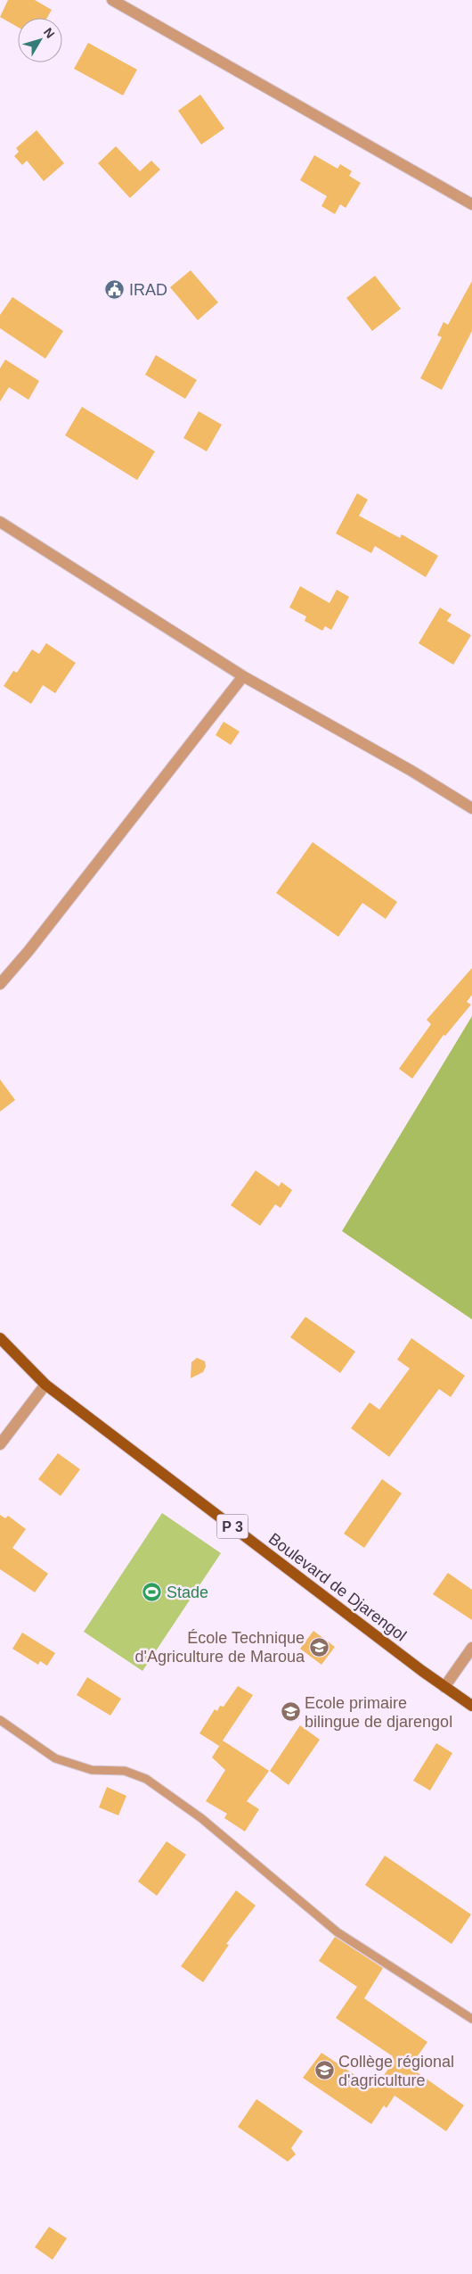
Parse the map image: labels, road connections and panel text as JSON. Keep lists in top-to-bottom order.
{
  "streets": {
    "main road": ["P 3", "Boulevard de Djarengol"]
  },
  "places": {
    "public building": ["IRAD"],
    "sports": ["Stade"],
    "school or university": ["École Technique d'Agriculture de Maroua", "Ecole primaire bilingue de djarengol", "Collège régional d'agriculture"]
  },
  "north": "top right"
}
